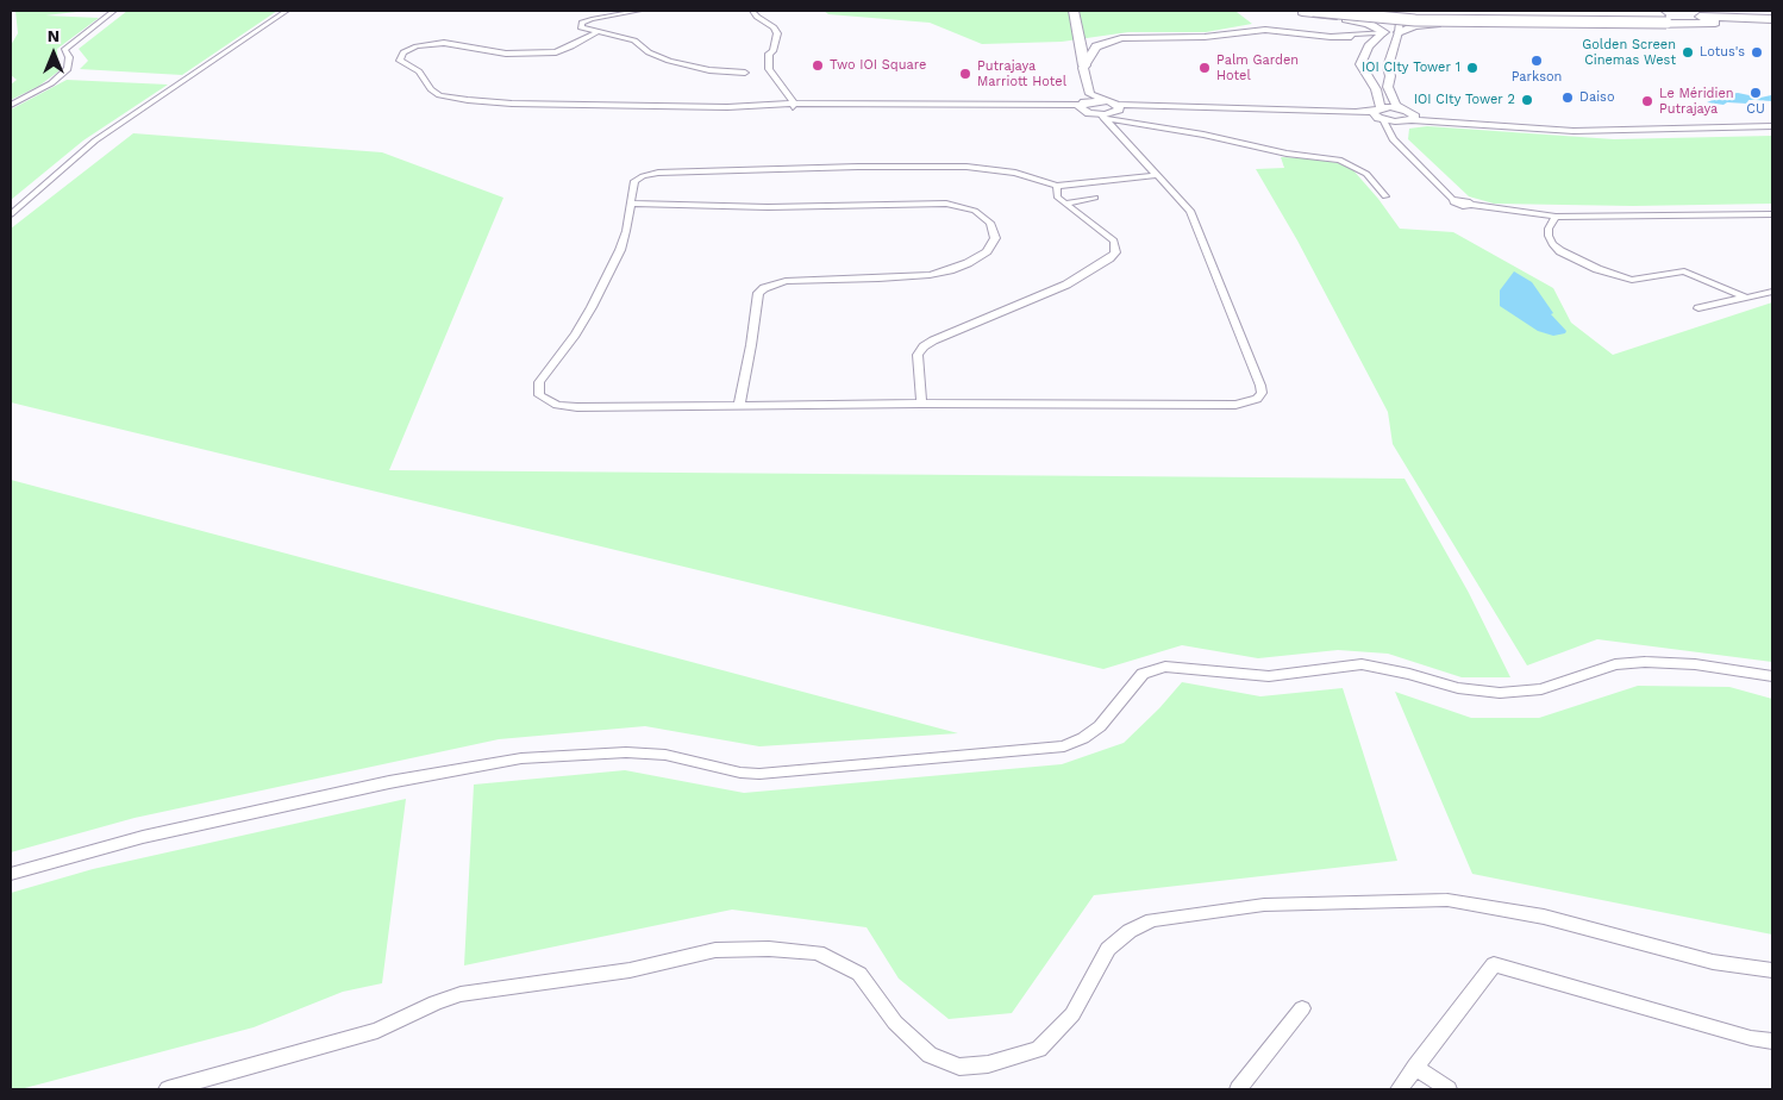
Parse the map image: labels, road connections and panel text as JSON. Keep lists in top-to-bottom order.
{
  "places": [
    "Golden Screen Cinemas West",
    "Lotus's",
    "Parkson",
    "Two IOI Square",
    "Palm Garden Hotel",
    "IOI CIty Tower 1",
    "Putrajaya Marriott Hotel",
    "CU",
    "Daiso",
    "IOI CIty Tower 2",
    "Le Méridien Putrajaya"
  ],
  "north": "top"
}
